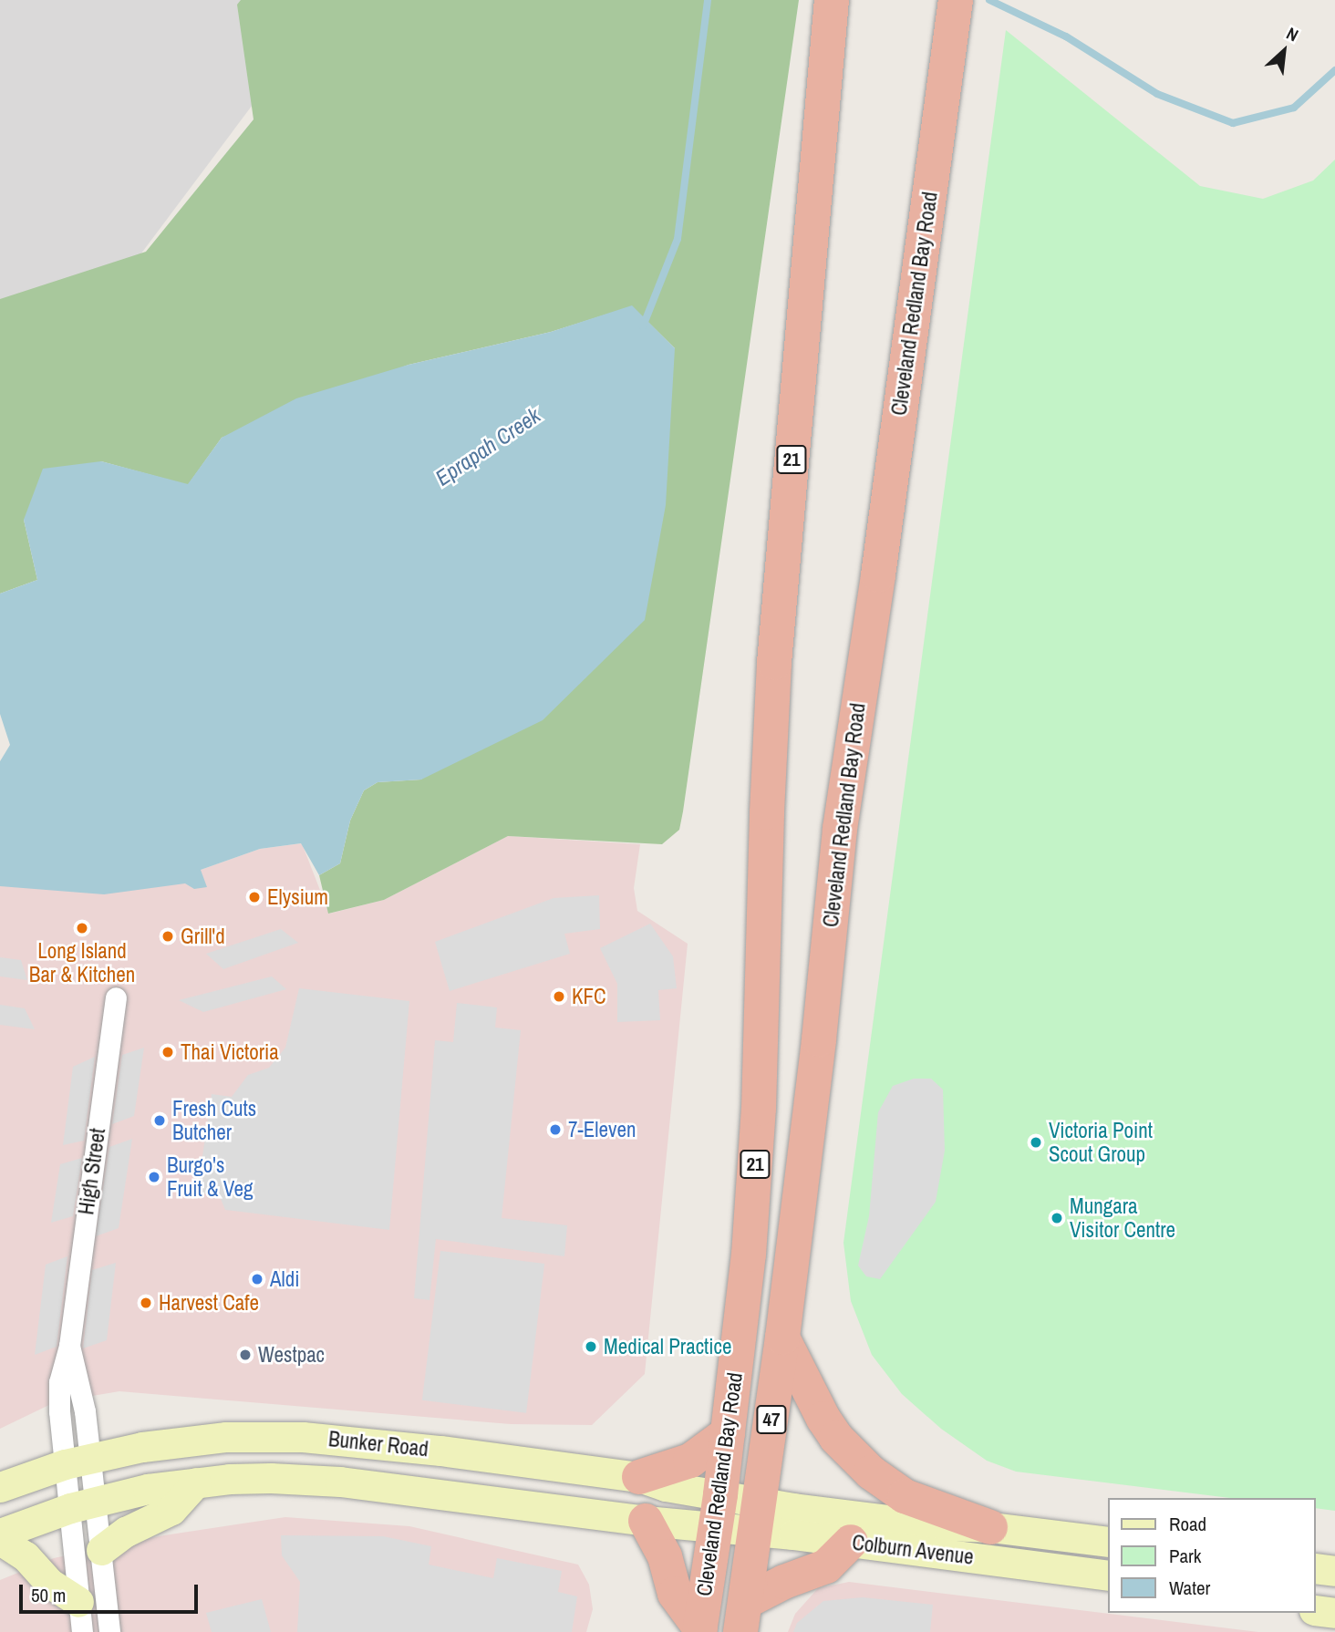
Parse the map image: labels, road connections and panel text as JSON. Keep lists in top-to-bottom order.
{
  "streets": {
    "highway": ["Cleveland Redland Bay Road", "21", "47"],
    "main road": ["Bunker Road", "Colburn Avenue"],
    "street": ["High Street"]
  },
  "crossings": [
    ["Cleveland Redland Bay Road", "Bunker Road"],
    ["Cleveland Redland Bay Road", "Colburn Avenue"],
    ["High Street", "Bunker Road"],
    ["Bunker Road", "Colburn Avenue"]
  ],
  "water": ["Eprapah Creek"],
  "places": [
    "Elysium",
    "Long Island Bar & Kitchen",
    "Grill'd",
    "KFC",
    "Thai Victoria",
    "Fresh Cuts Butcher",
    "7-Eleven",
    "Victoria Point Scout Group",
    "Burgo's Fruit & Veg",
    "Mungara Visitor Centre",
    "Aldi",
    "Harvest Cafe",
    "Medical Practice",
    "Westpac"
  ],
  "legend": ["Road", "Park", "Water"],
  "scale_bar": "50 m",
  "north": "top right"
}
